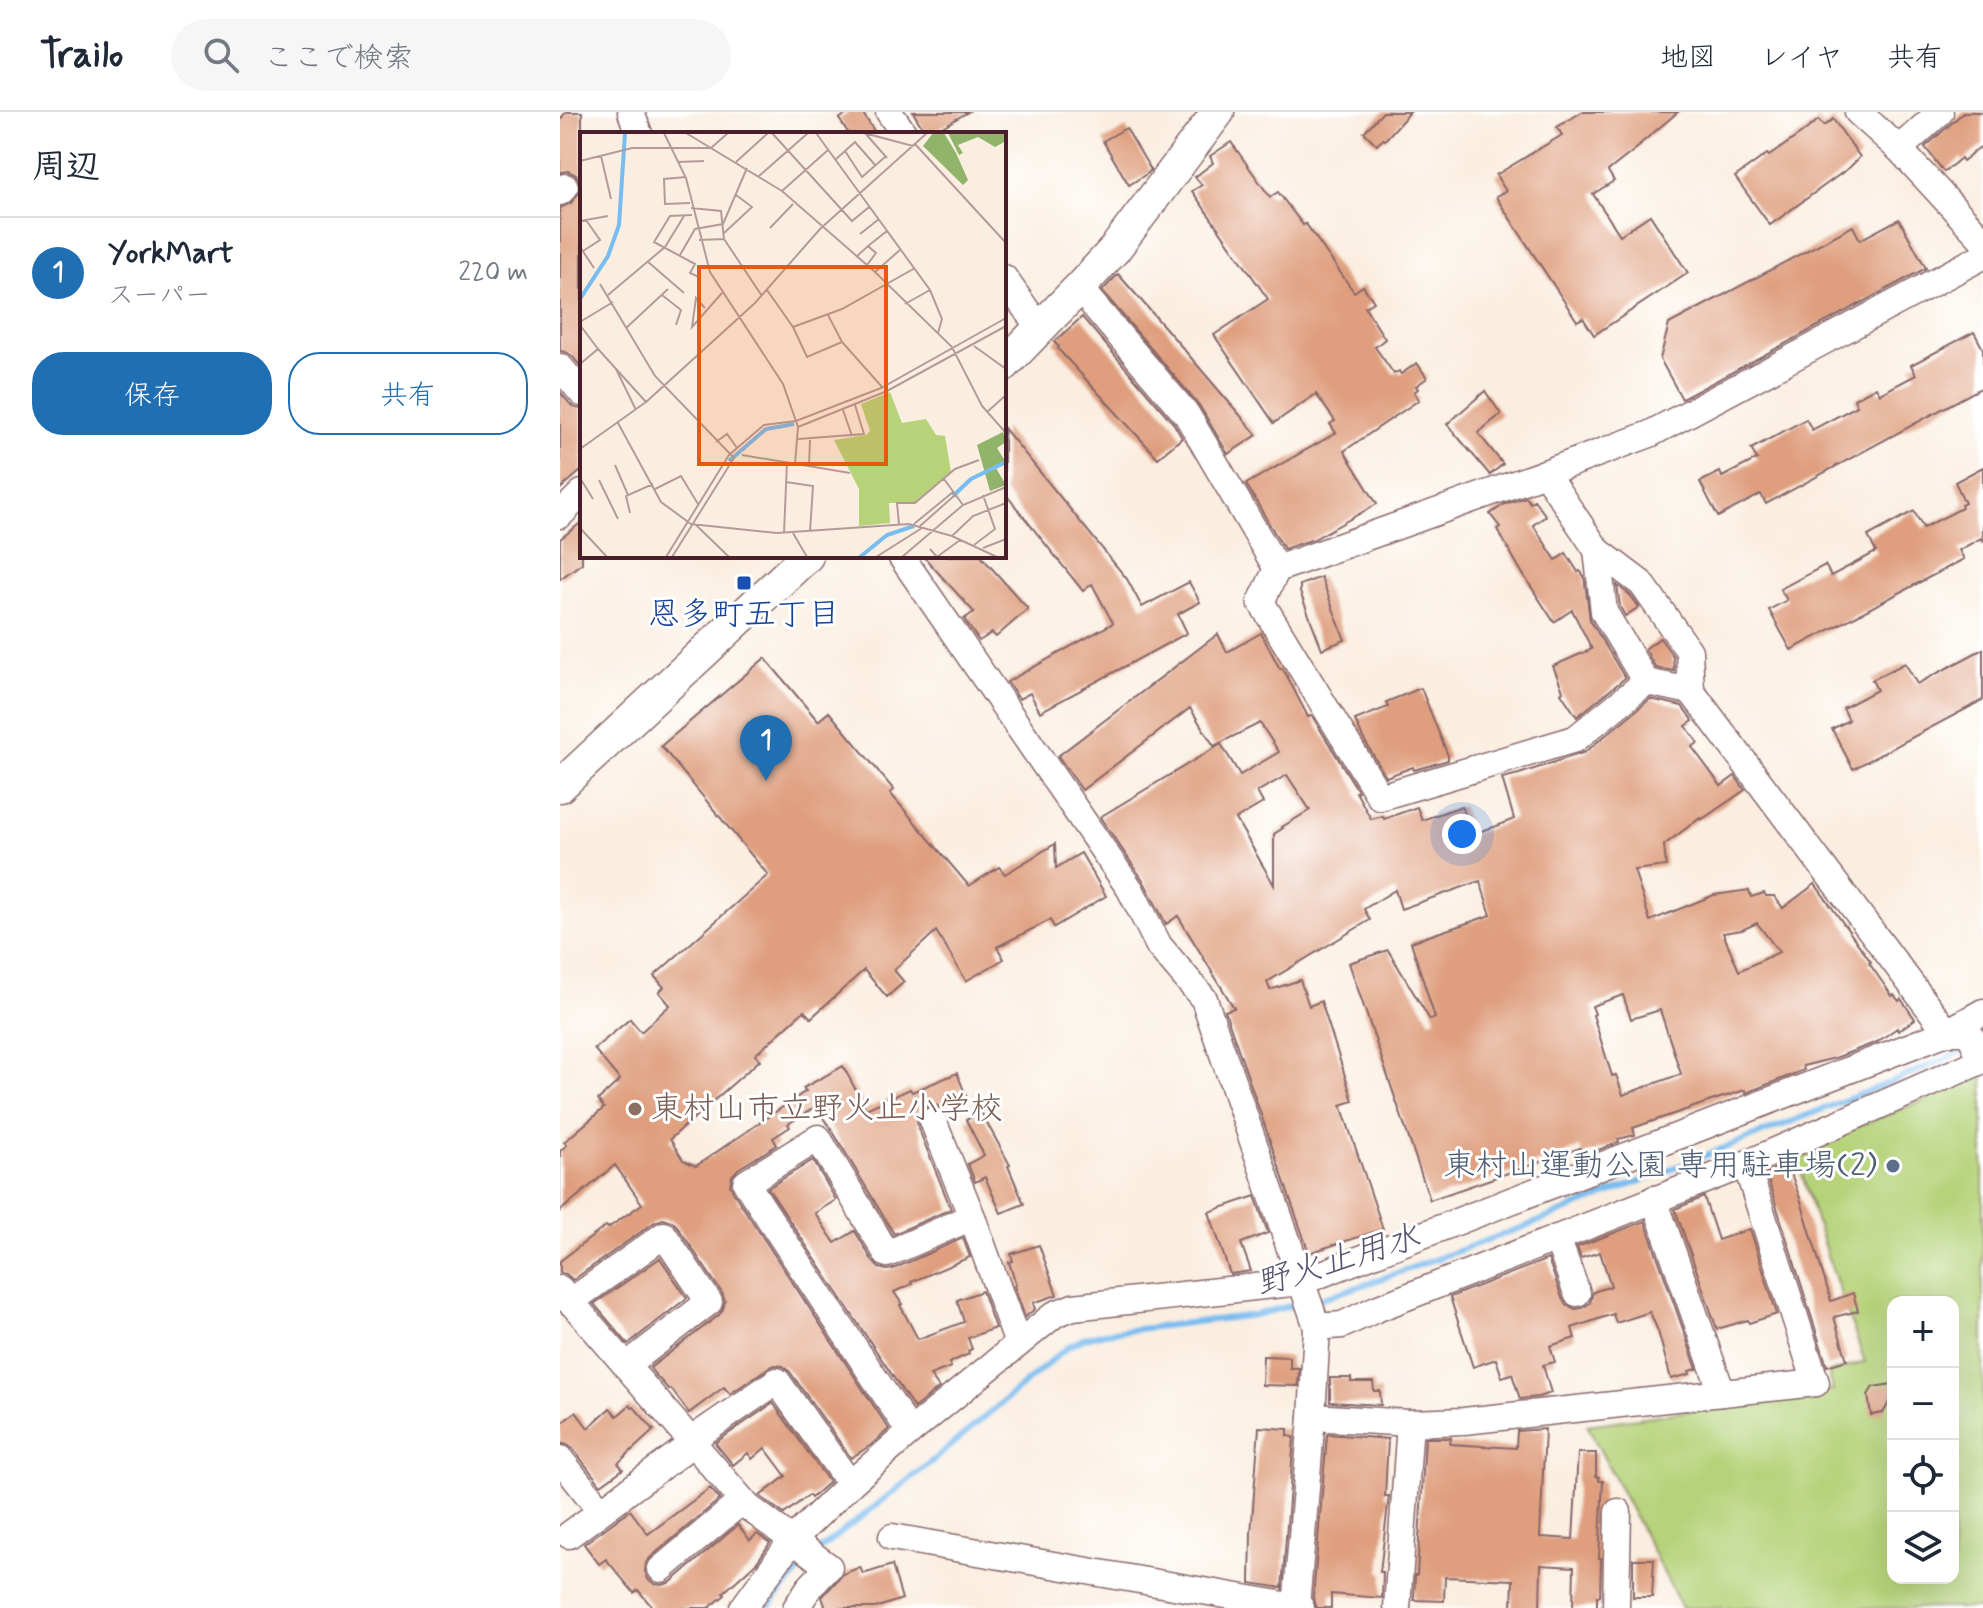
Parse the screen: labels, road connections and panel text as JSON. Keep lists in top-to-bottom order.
{
  "water": ["野火止用水"],
  "places": {
    "transit": ["恩多町五丁目"],
    "other": ["東村山市立野火止小学校", "東村山運動公園 専用駐車場(2)"]
  },
  "page": {
    "header": "Trailo",
    "search": "ここで検索",
    "nav": ["地図", "レイヤ", "共有"],
    "heading": "周辺",
    "list": [
      {
        "mark": "1",
        "name": "YorkMart",
        "note": "スーパー",
        "value": "220 m"
      }
    ],
    "buttons": ["保存", "共有"],
    "pins": "1",
    "map_buttons": ["+", "−"]
  }
}
